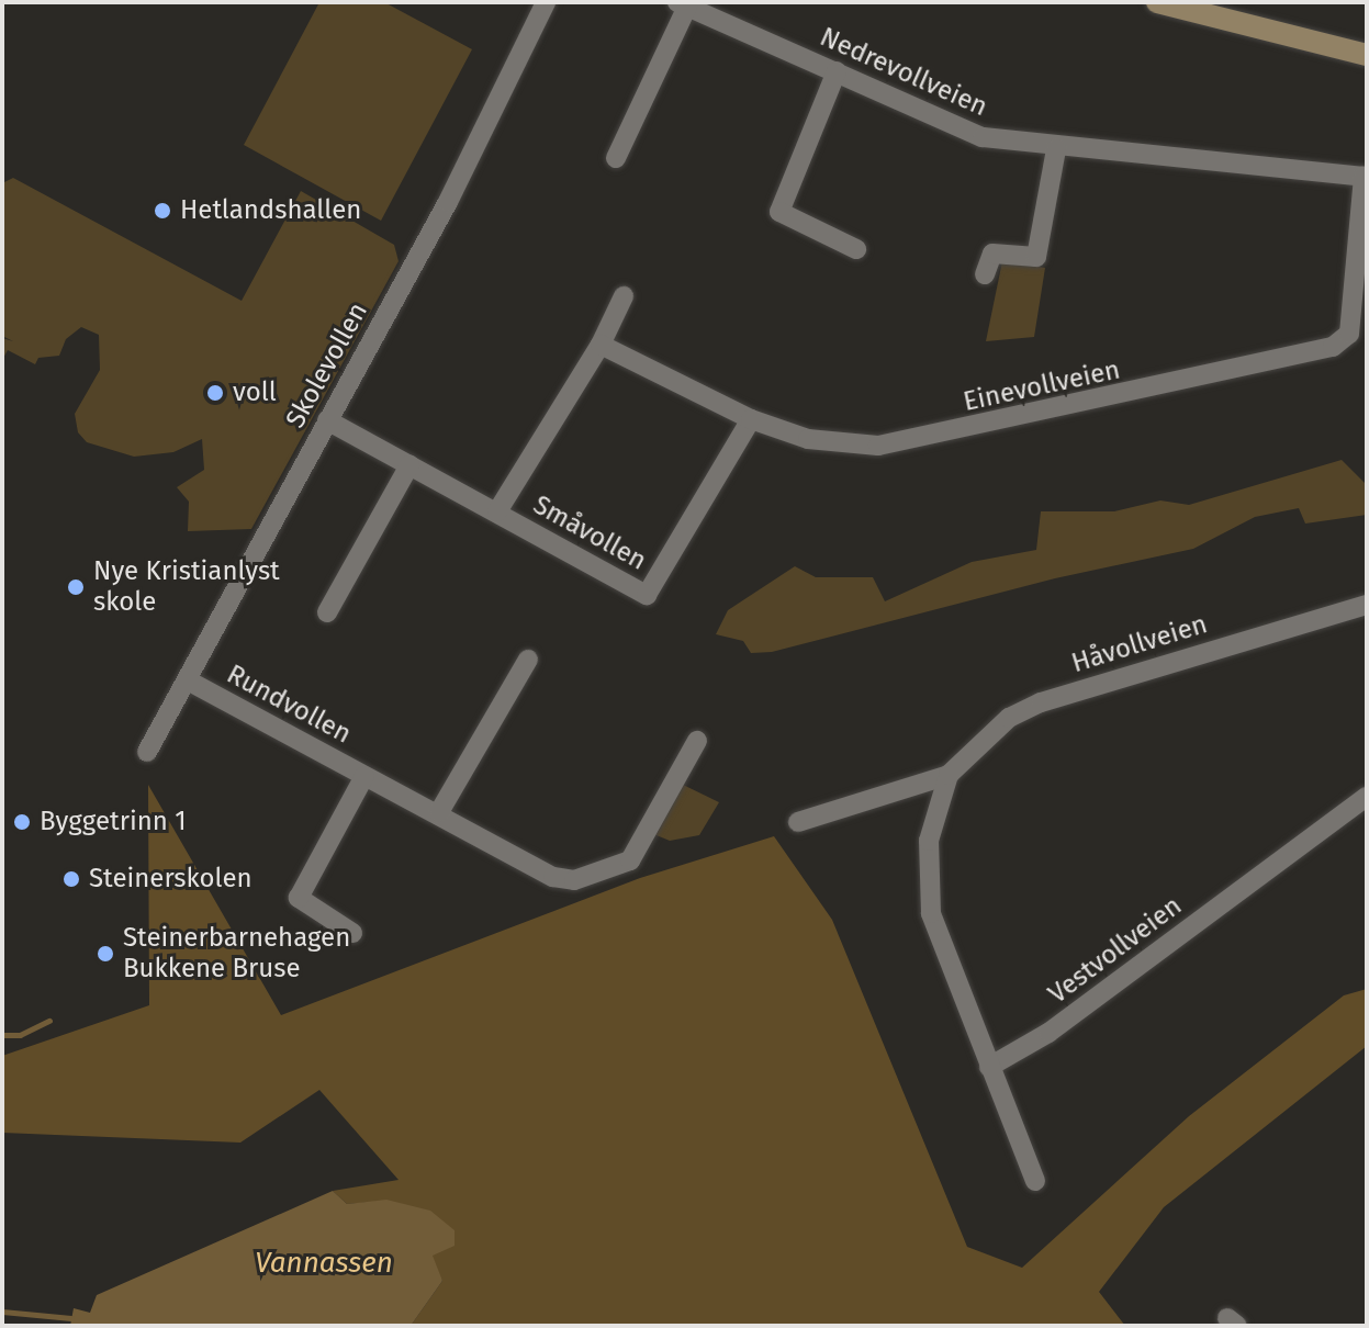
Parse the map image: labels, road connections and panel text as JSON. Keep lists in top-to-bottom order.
{
  "streets": {
    "street": [
      "Nedrevollveien",
      "Skolevollen",
      "Einevollveien",
      "Småvollen",
      "Håvollveien",
      "Rundvollen",
      "Vestvollveien"
    ]
  },
  "crossings": [
    ["Nedrevollveien", "Einevollveien"],
    ["Skolevollen", "Småvollen"],
    ["Skolevollen", "Rundvollen"],
    ["Einevollveien", "Småvollen"],
    ["Håvollveien", "Vestvollveien"]
  ],
  "water": ["Vannassen"],
  "places": [
    "Hetlandshallen",
    "voll",
    "Nye Kristianlyst skole",
    "Byggetrinn 1",
    "Steinerskolen",
    "Steinerbarnehagen Bukkene Bruse"
  ]
}
